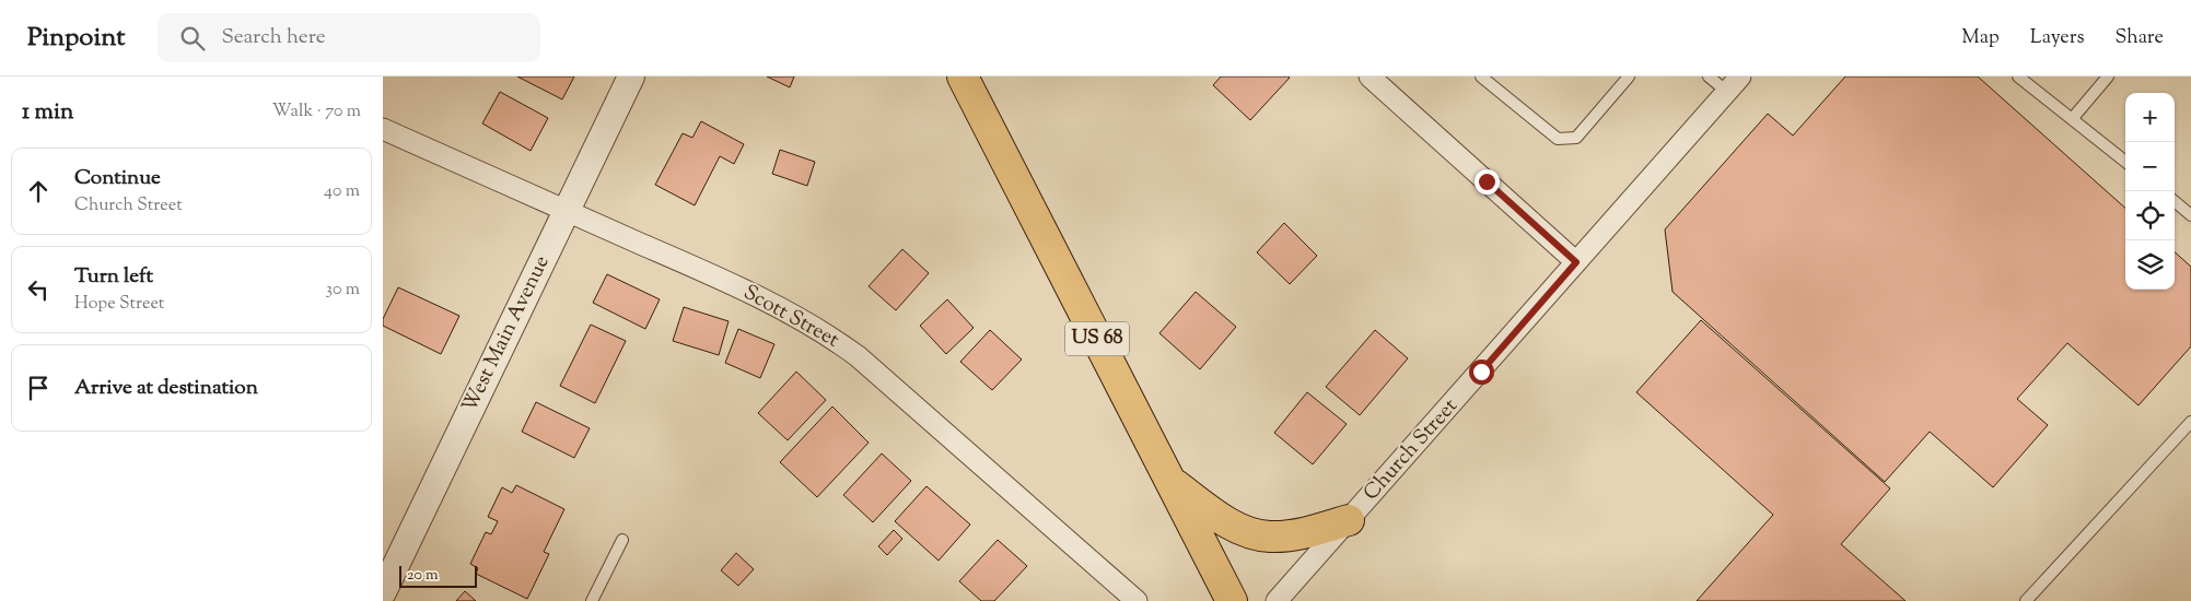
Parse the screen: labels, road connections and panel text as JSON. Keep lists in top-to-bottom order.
{
  "streets": {
    "main road": ["US 68"],
    "street": ["Scott Street", "West Main Avenue", "Church Street"]
  },
  "crossings": [
    ["Scott Street", "West Main Avenue"]
  ],
  "scale_bar": "20 m",
  "page": {
    "header": "Pinpoint",
    "search": "Search here",
    "nav": ["Map", "Layers", "Share"],
    "heading": ["1 min", "Walk · 70 m"],
    "map_buttons": ["+", "−"],
    "list": [
      ["Continue", "Church Street", "40 m"],
      ["Turn left", "Hope Street", "30 m"],
      "Arrive at destination"
    ],
    "scale": "20 m"
  }
}
